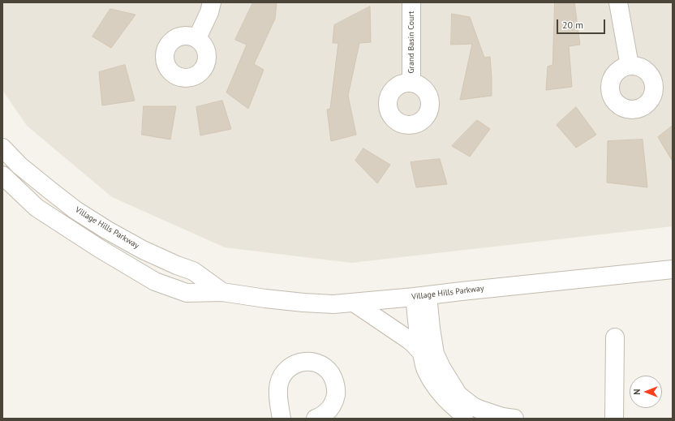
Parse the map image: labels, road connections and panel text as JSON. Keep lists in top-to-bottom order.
{
  "streets": {
    "street": ["Grand Basin Court", "Village Hills Parkway"]
  },
  "scale_bar": "20 m",
  "north": "left"
}
